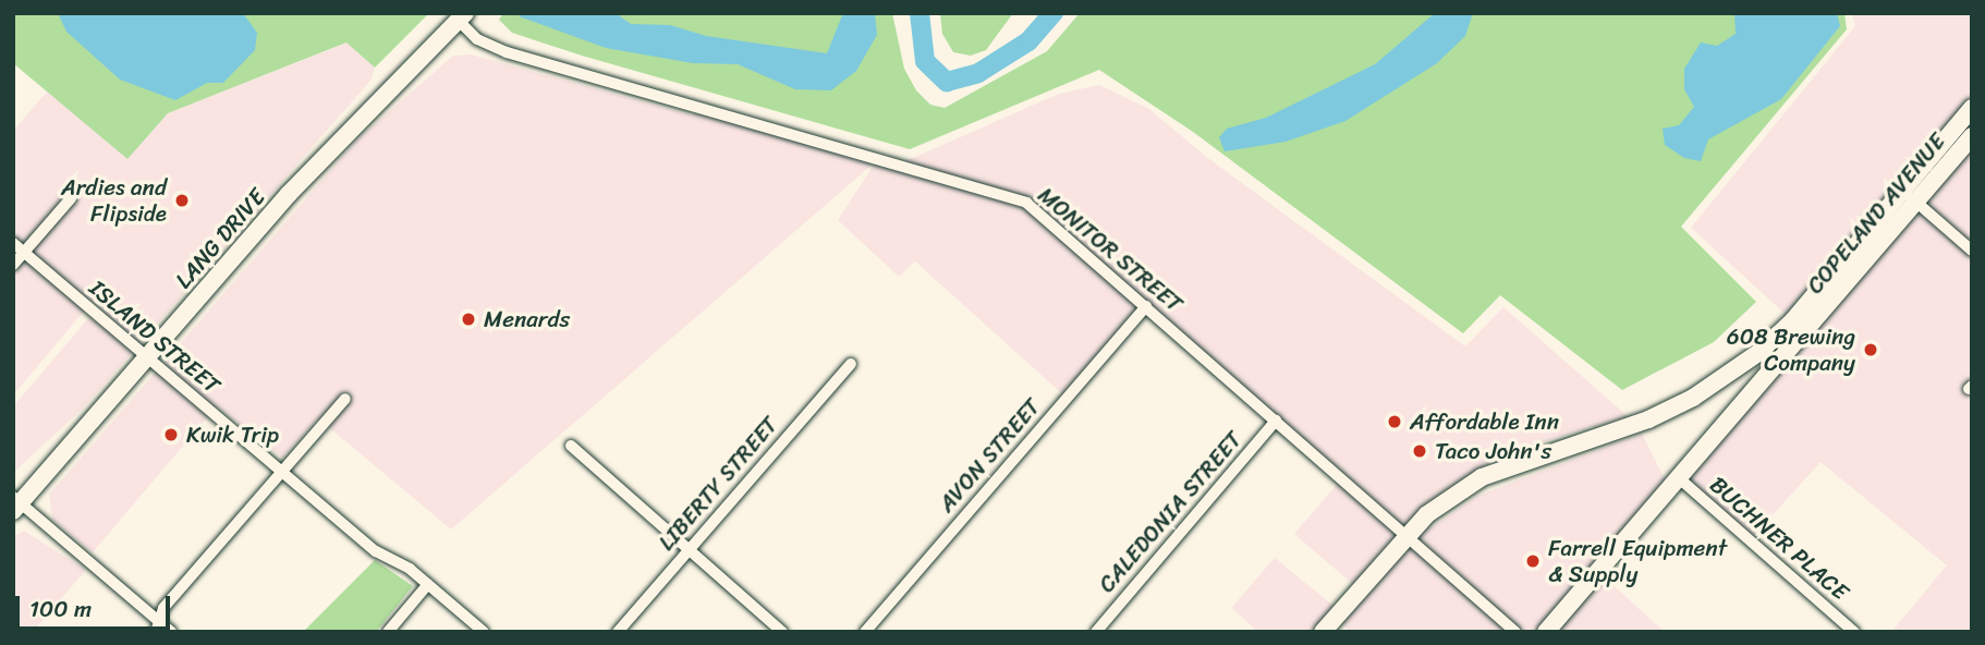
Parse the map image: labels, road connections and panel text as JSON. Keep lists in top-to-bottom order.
{
  "streets": {
    "main road": ["COPELAND AVENUE", "LANG DRIVE"],
    "street": [
      "MONITOR STREET",
      "ISLAND STREET",
      "AVON STREET",
      "LIBERTY STREET",
      "CALEDONIA STREET",
      "BUCHNER PLACE"
    ]
  },
  "crossings": [
    ["COPELAND AVENUE", "MONITOR STREET"],
    ["COPELAND AVENUE", "BUCHNER PLACE"],
    ["LANG DRIVE", "MONITOR STREET"],
    ["LANG DRIVE", "ISLAND STREET"],
    ["MONITOR STREET", "AVON STREET"],
    ["MONITOR STREET", "CALEDONIA STREET"]
  ],
  "places": [
    "Ardies and Flipside",
    "Menards",
    "608 Brewing Company",
    "Affordable Inn",
    "Kwik Trip",
    "Taco John's",
    "Farrell Equipment & Supply"
  ],
  "scale_bar": "100 m"
}
